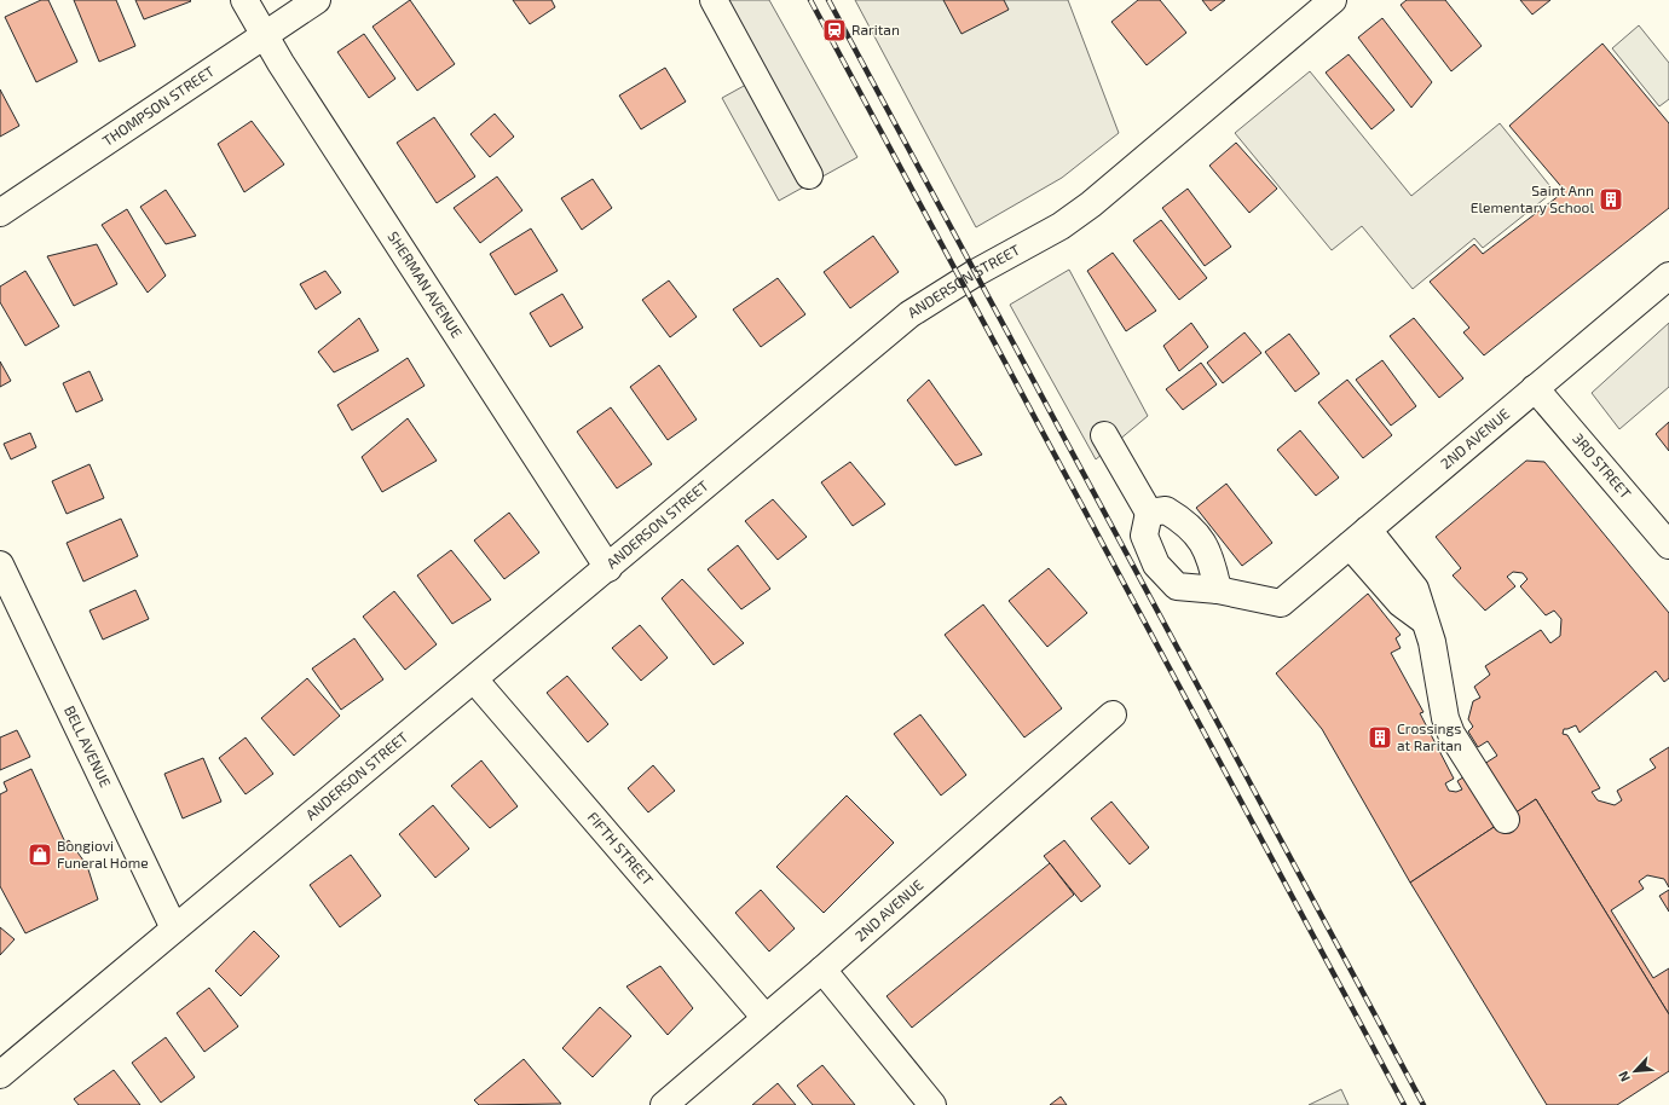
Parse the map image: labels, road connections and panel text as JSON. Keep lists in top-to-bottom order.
{
  "streets": {
    "street": [
      "THOMPSON STREET",
      "ANDERSON STREET",
      "SHERMAN AVENUE",
      "2ND AVENUE",
      "3RD STREET",
      "BELL AVENUE",
      "FIFTH STREET"
    ]
  },
  "crossings": [
    ["THOMPSON STREET", "SHERMAN AVENUE"],
    ["ANDERSON STREET", "SHERMAN AVENUE"],
    ["ANDERSON STREET", "BELL AVENUE"],
    ["ANDERSON STREET", "FIFTH STREET"],
    ["2ND AVENUE", "3RD STREET"],
    ["2ND AVENUE", "FIFTH STREET"]
  ],
  "places": {
    "station": ["Raritan"],
    "building": ["Saint Ann Elementary School", "Crossings at Raritan"],
    "shop": ["Bongiovi Funeral Home"]
  },
  "north": "bottom left"
}
